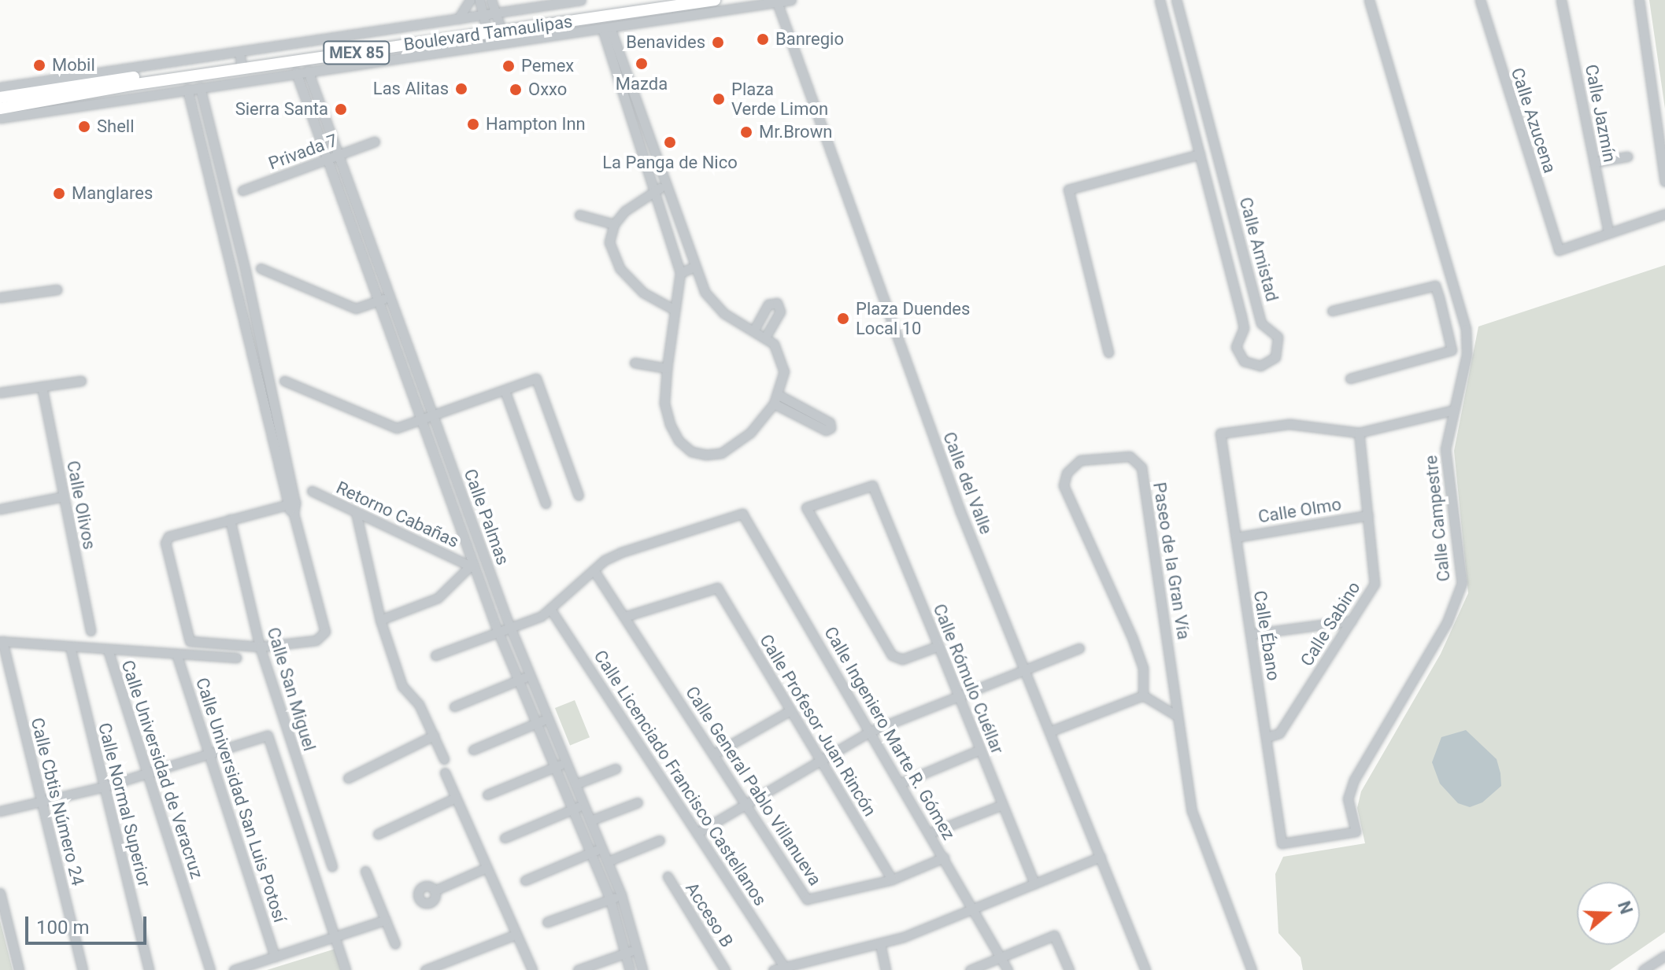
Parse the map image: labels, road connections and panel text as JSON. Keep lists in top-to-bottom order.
{
  "streets": {
    "main road": ["Boulevard Tamaulipas", "MEX 85"],
    "street": [
      "Calle Jazmín",
      "Calle Azucena",
      "Privada 7",
      "Calle Amistad",
      "Calle del Valle",
      "Calle Olivos",
      "Calle Olmo",
      "Retorno Cabañas",
      "Calle Palmas",
      "Calle Campestre",
      "Paseo de la Gran Vía",
      "Calle Sabino",
      "Calle Ébano",
      "Calle Rómulo Cuéllar",
      "Calle San Miguel",
      "Calle Profesor Juan Rincón",
      "Calle Ingeniero Marte R. Gómez",
      "Calle Universidad de Veracruz",
      "Calle Licenciado Francisco Castellanos",
      "Calle General Pablo Villanueva",
      "Calle Universidad San Luis Potosí",
      "Calle Cbtis Número 24",
      "Calle Normal Superior",
      "Acceso B"
    ]
  },
  "crossings": [
    ["Calle Jazmín", "Calle Azucena"],
    ["Privada 7", "Calle Palmas"],
    ["Calle Olmo", "Calle Sabino"],
    ["Calle Olmo", "Calle Ébano"],
    ["Retorno Cabañas", "Calle Palmas"],
    ["Calle Campestre", "Calle Ébano"],
    ["Calle Sabino", "Calle Ébano"],
    ["Calle Profesor Juan Rincón", "Calle General Pablo Villanueva"],
    ["Calle Ingeniero Marte R. Gómez", "Calle General Pablo Villanueva"]
  ],
  "places": [
    "Banregio",
    "Benavides",
    "Mazda",
    "Mobil",
    "Pemex",
    "Las Alitas",
    "Oxxo",
    "Plaza Verde Limon",
    "Sierra Santa",
    "Hampton Inn",
    "Shell",
    "Mr.Brown",
    "La Panga de Nico",
    "Manglares",
    "Plaza Duendes Local 10"
  ],
  "scale_bar": "100 m",
  "north": "right"
}
